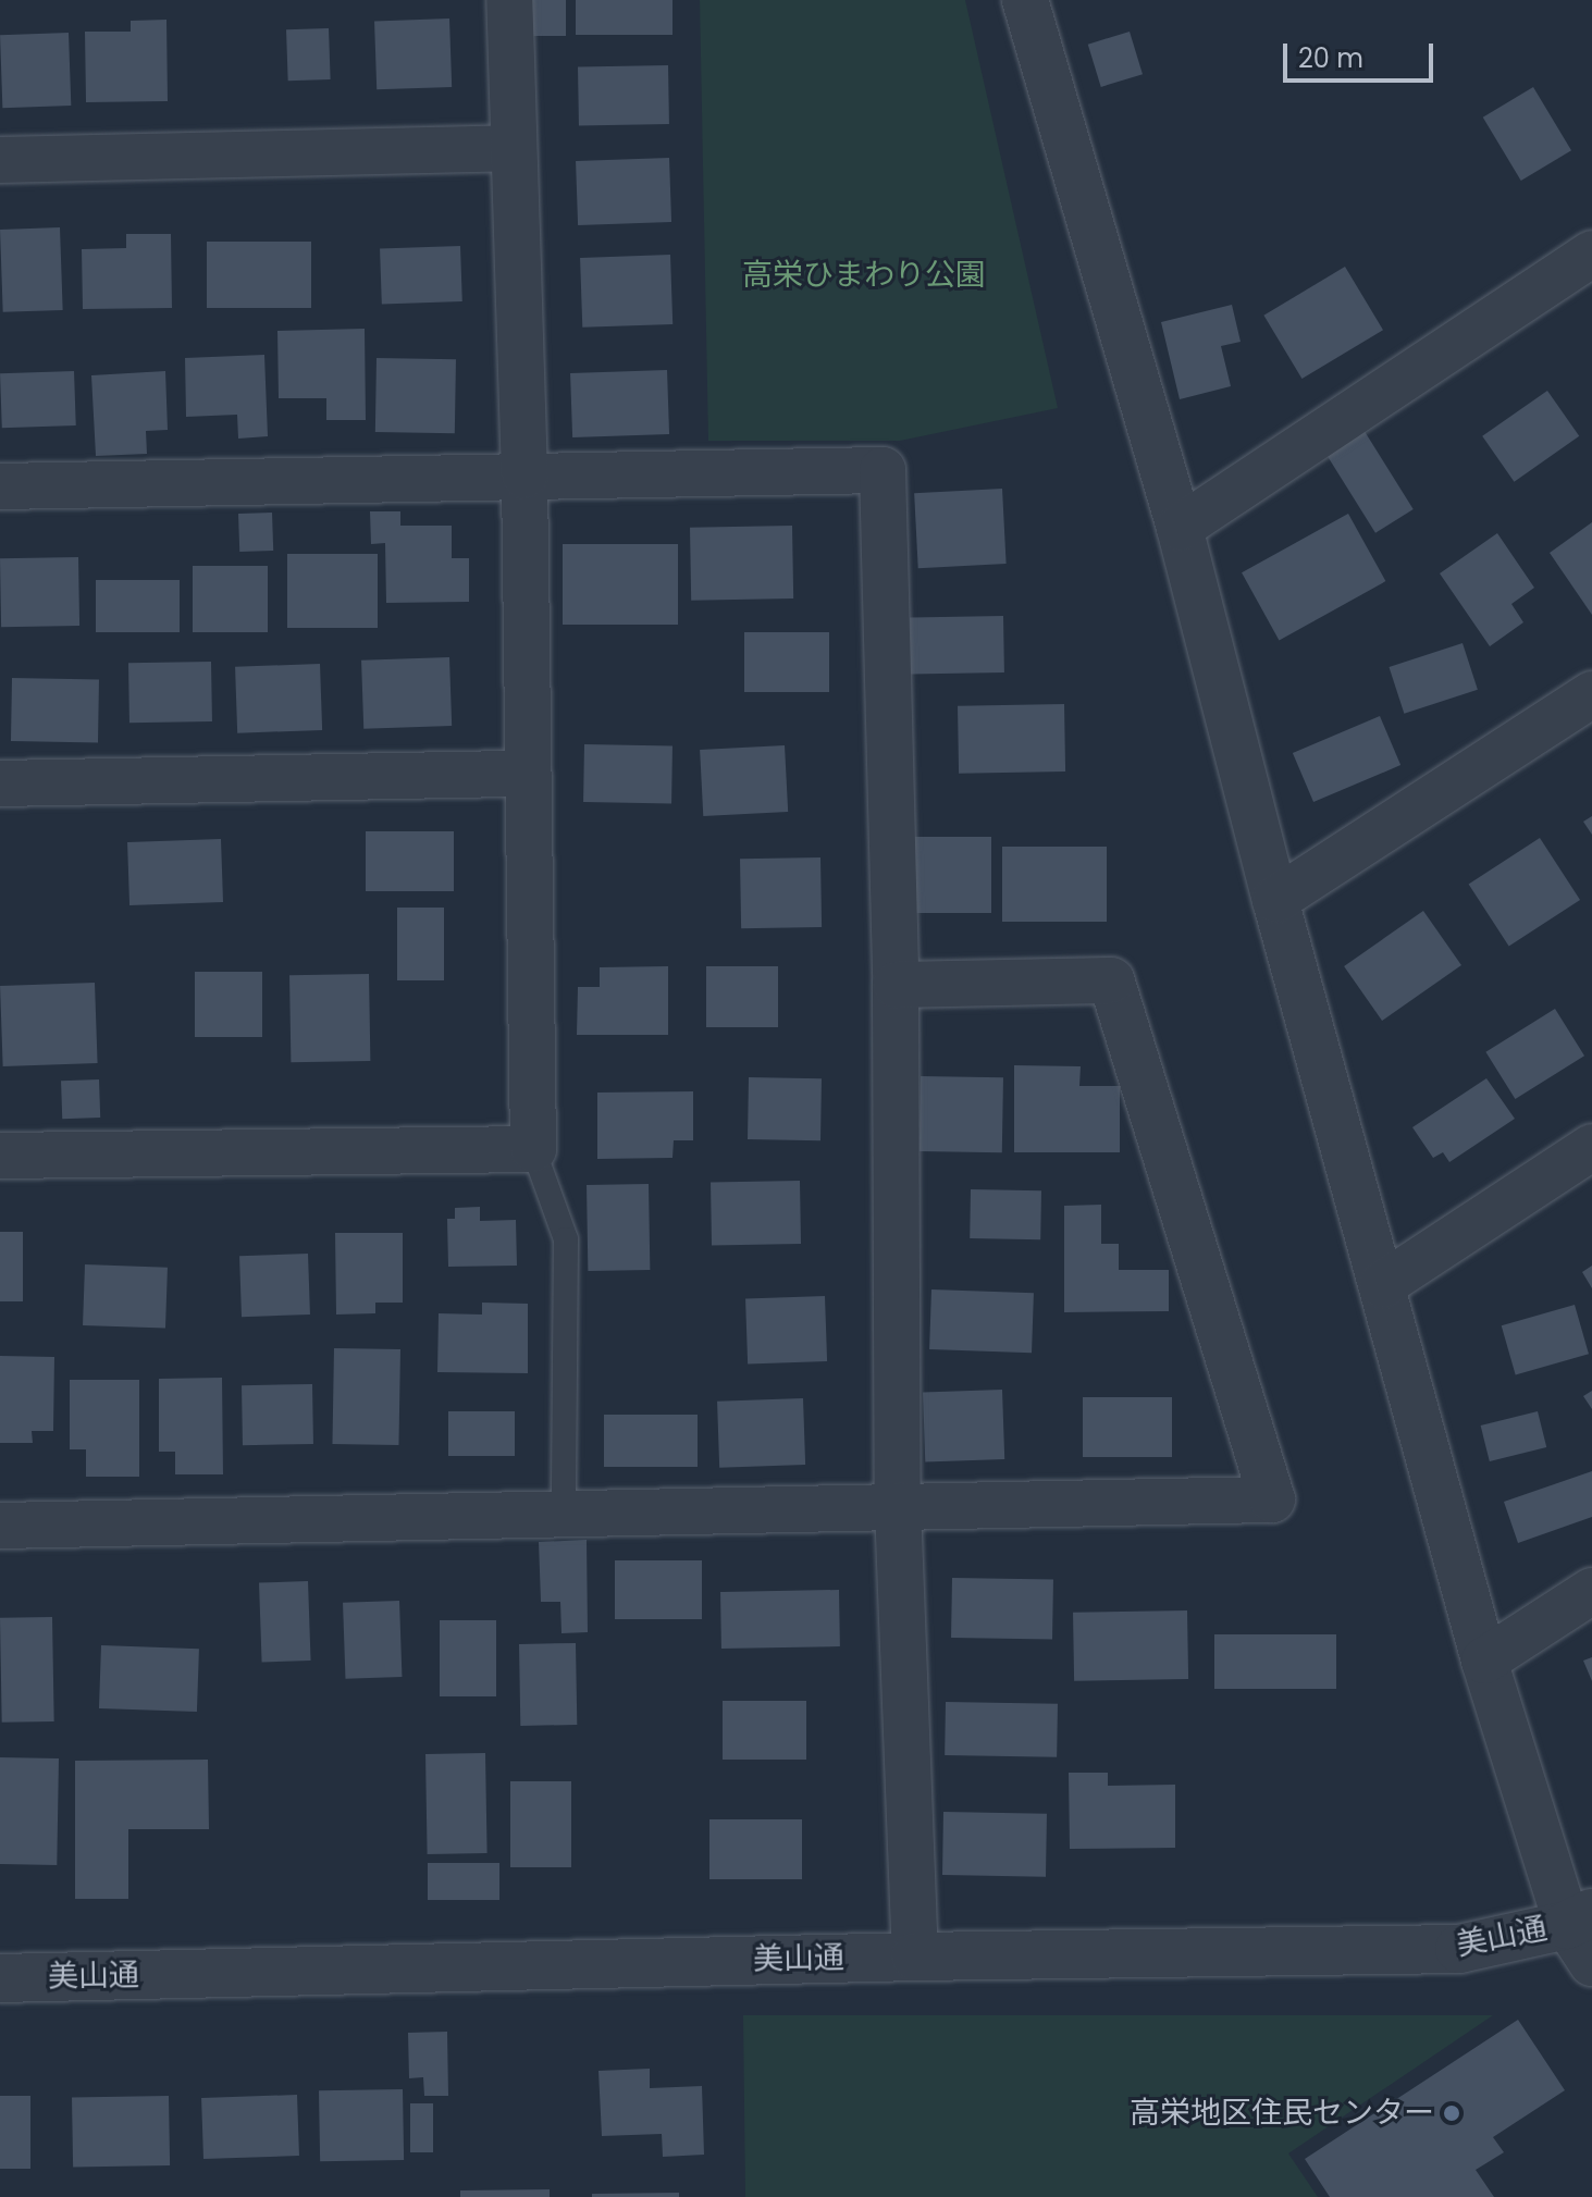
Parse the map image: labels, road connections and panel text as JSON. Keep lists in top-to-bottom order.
{
  "streets": {
    "street": ["美山通"]
  },
  "parks": ["高栄ひまわり公園"],
  "places": ["高栄地区住民センター"],
  "scale_bar": "20 m"
}
